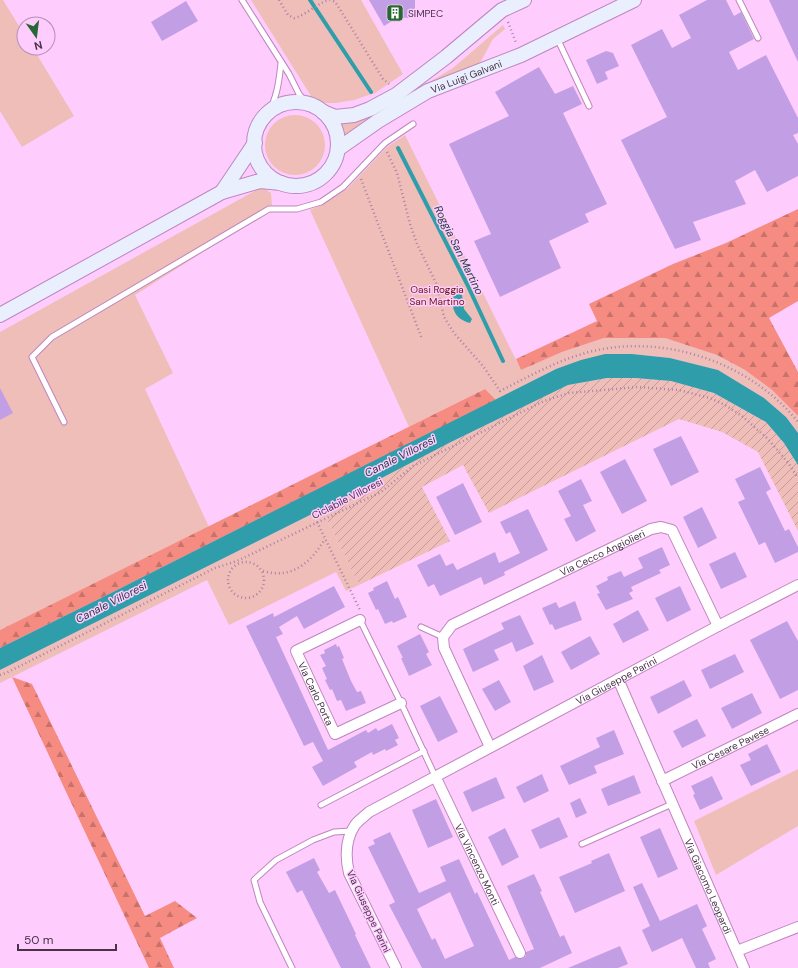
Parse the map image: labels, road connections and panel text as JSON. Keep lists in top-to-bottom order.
{
  "streets": {
    "main road": ["Via Luigi Galvani"],
    "street": [
      "Via Cecco Angiolieri",
      "Via Giuseppe Parini",
      "Via Carlo Porta",
      "Via Cesare Pavese",
      "Via Vincenzo Monti",
      "Via Giacomo Leopardi"
    ],
    "path": ["Ciclabile Villoresi"]
  },
  "crossings": [
    ["Via Cecco Angiolieri", "Via Giuseppe Parini"],
    ["Via Giuseppe Parini", "Via Vincenzo Monti"],
    ["Via Giuseppe Parini", "Via Giacomo Leopardi"],
    ["Via Cesare Pavese", "Via Giacomo Leopardi"]
  ],
  "water": ["Roggia San Martino", "Canale Villoresi"],
  "parks": ["Oasi Roggia San Martino"],
  "places": {
    "building": ["SIMPEC"]
  },
  "scale_bar": "50 m",
  "north": "bottom"
}
